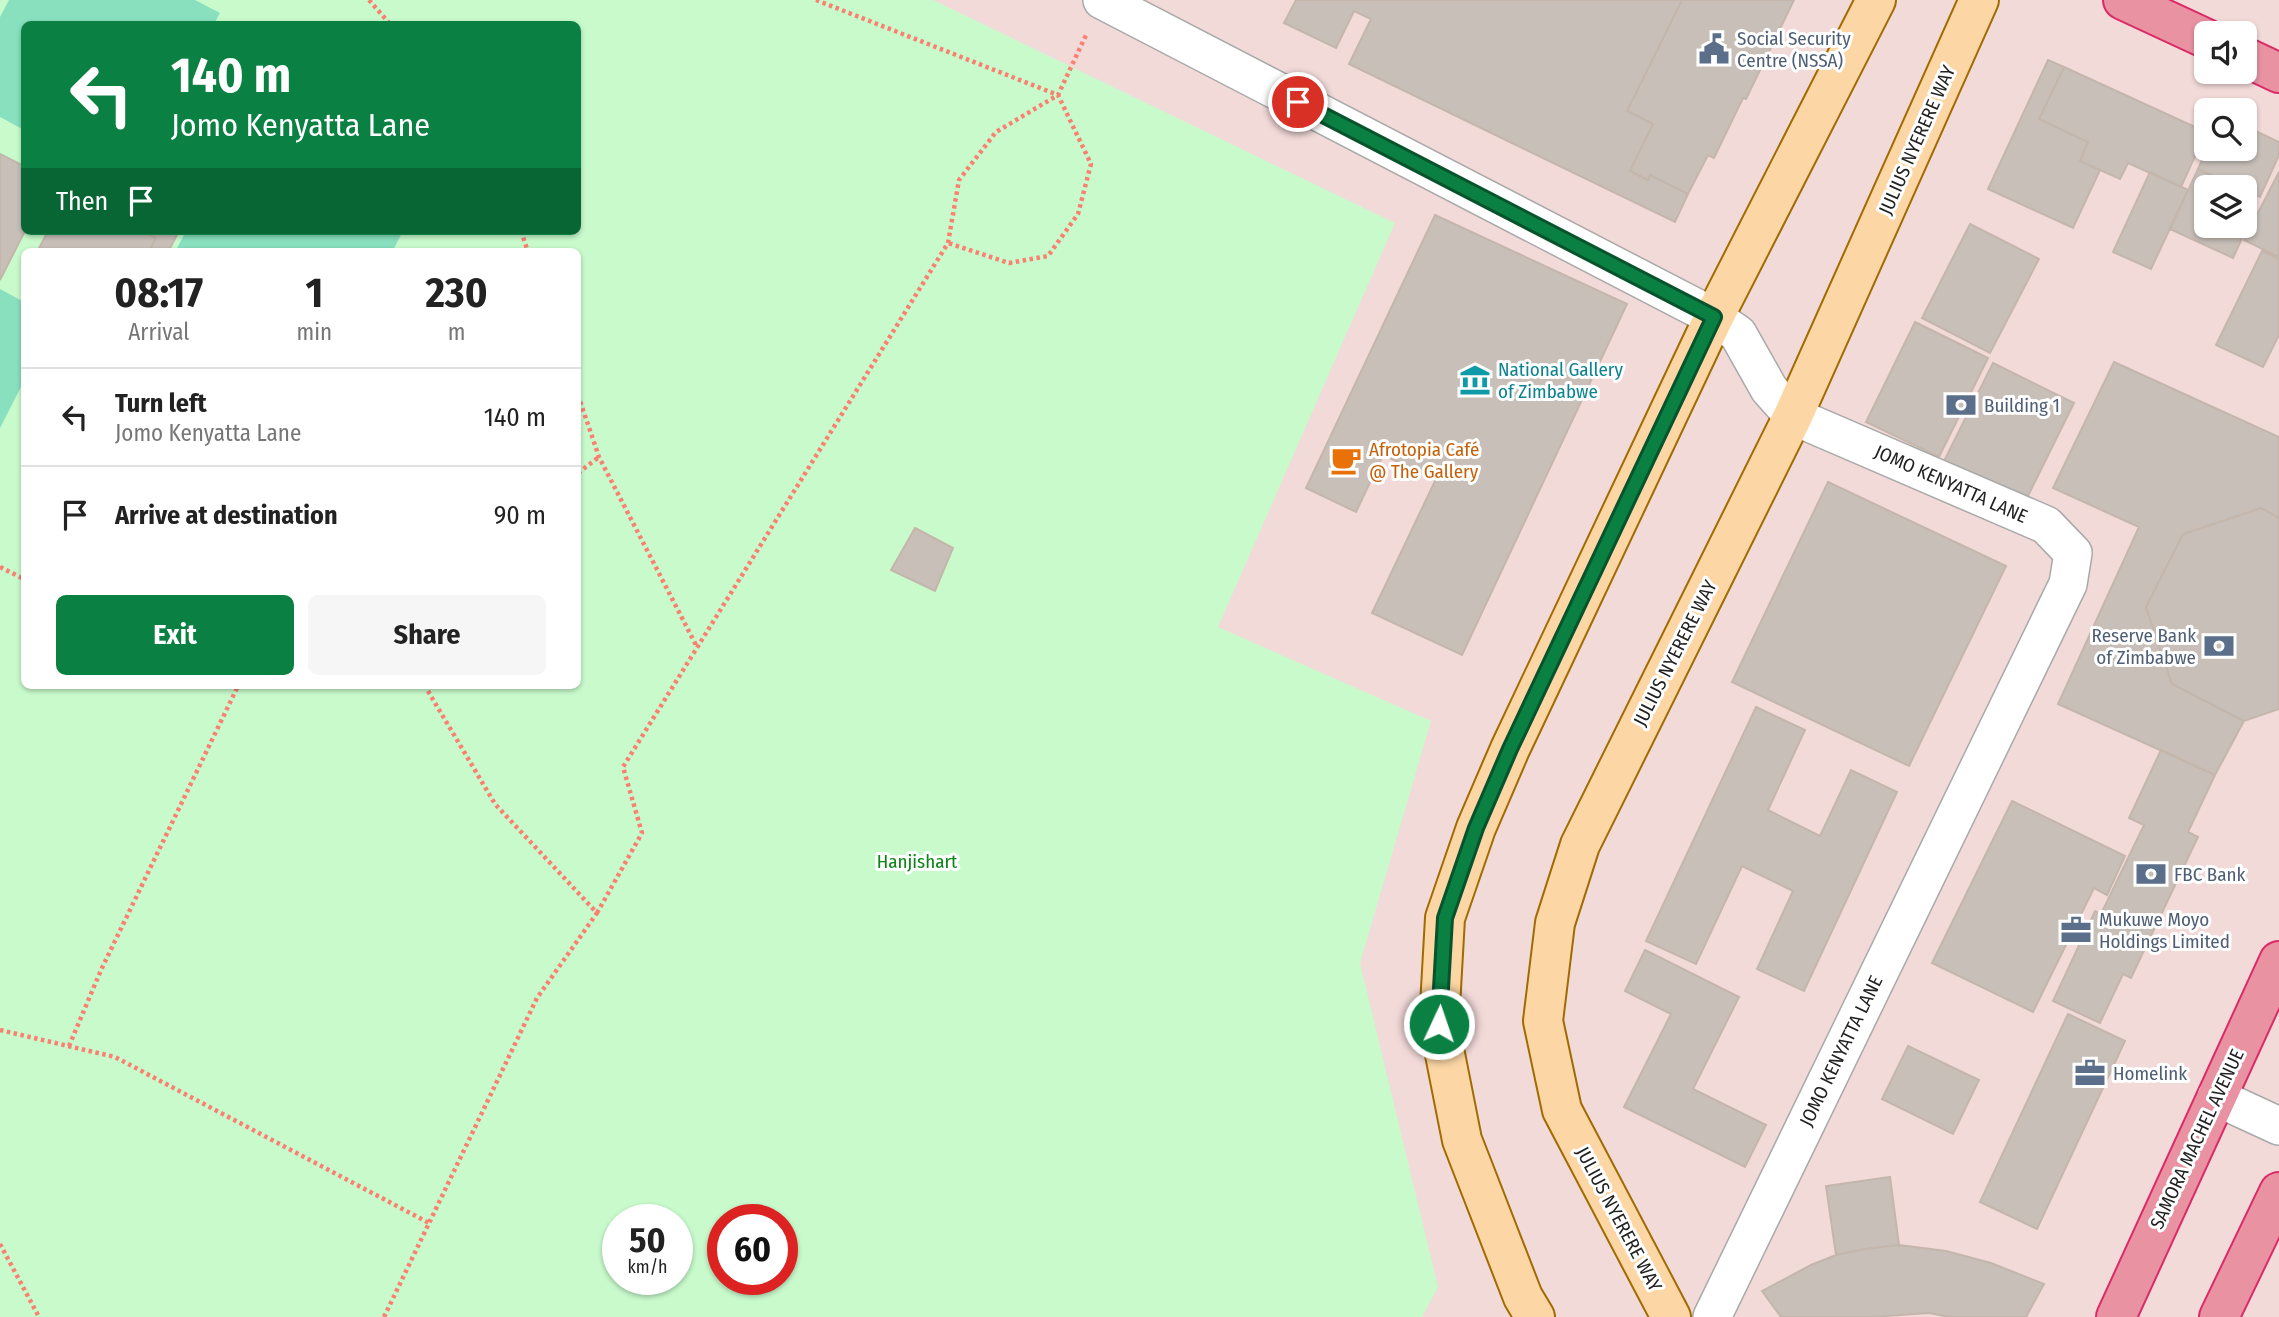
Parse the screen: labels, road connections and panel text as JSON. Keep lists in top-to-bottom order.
{
  "streets": {
    "highway": ["SAMORA MACHEL AVENUE"],
    "main road": ["JULIUS NYERERE WAY"],
    "street": ["JOMO KENYATTA LANE"]
  },
  "crossings": [
    ["JULIUS NYERERE WAY", "JOMO KENYATTA LANE"]
  ],
  "parks": ["Hanjishart"],
  "places": {
    "public building": ["Social Security Centre (NSSA)"],
    "museum": ["National Gallery of Zimbabwe"],
    "bank": ["Building 1", "Reserve Bank of Zimbabwe", "FBC Bank"],
    "cafe": ["Afrotopia Café @ The Gallery"],
    "office": ["Mukuwe Moyo Holdings Limited", "Homelink"]
  },
  "page": {
    "turn": ["140 m", "Jomo Kenyatta Lane"],
    "then": "Then",
    "eta": [
      "08:17",
      "Arrival",
      "1",
      "min",
      "230",
      "m"
    ],
    "list": [
      {
        "name": "Turn left",
        "note": "Jomo Kenyatta Lane",
        "value": "140 m"
      },
      {
        "name": "Arrive at destination",
        "value": "90 m"
      }
    ],
    "buttons": ["Exit", "Share"],
    "speed": "50 km/h",
    "limit": "60"
  }
}
